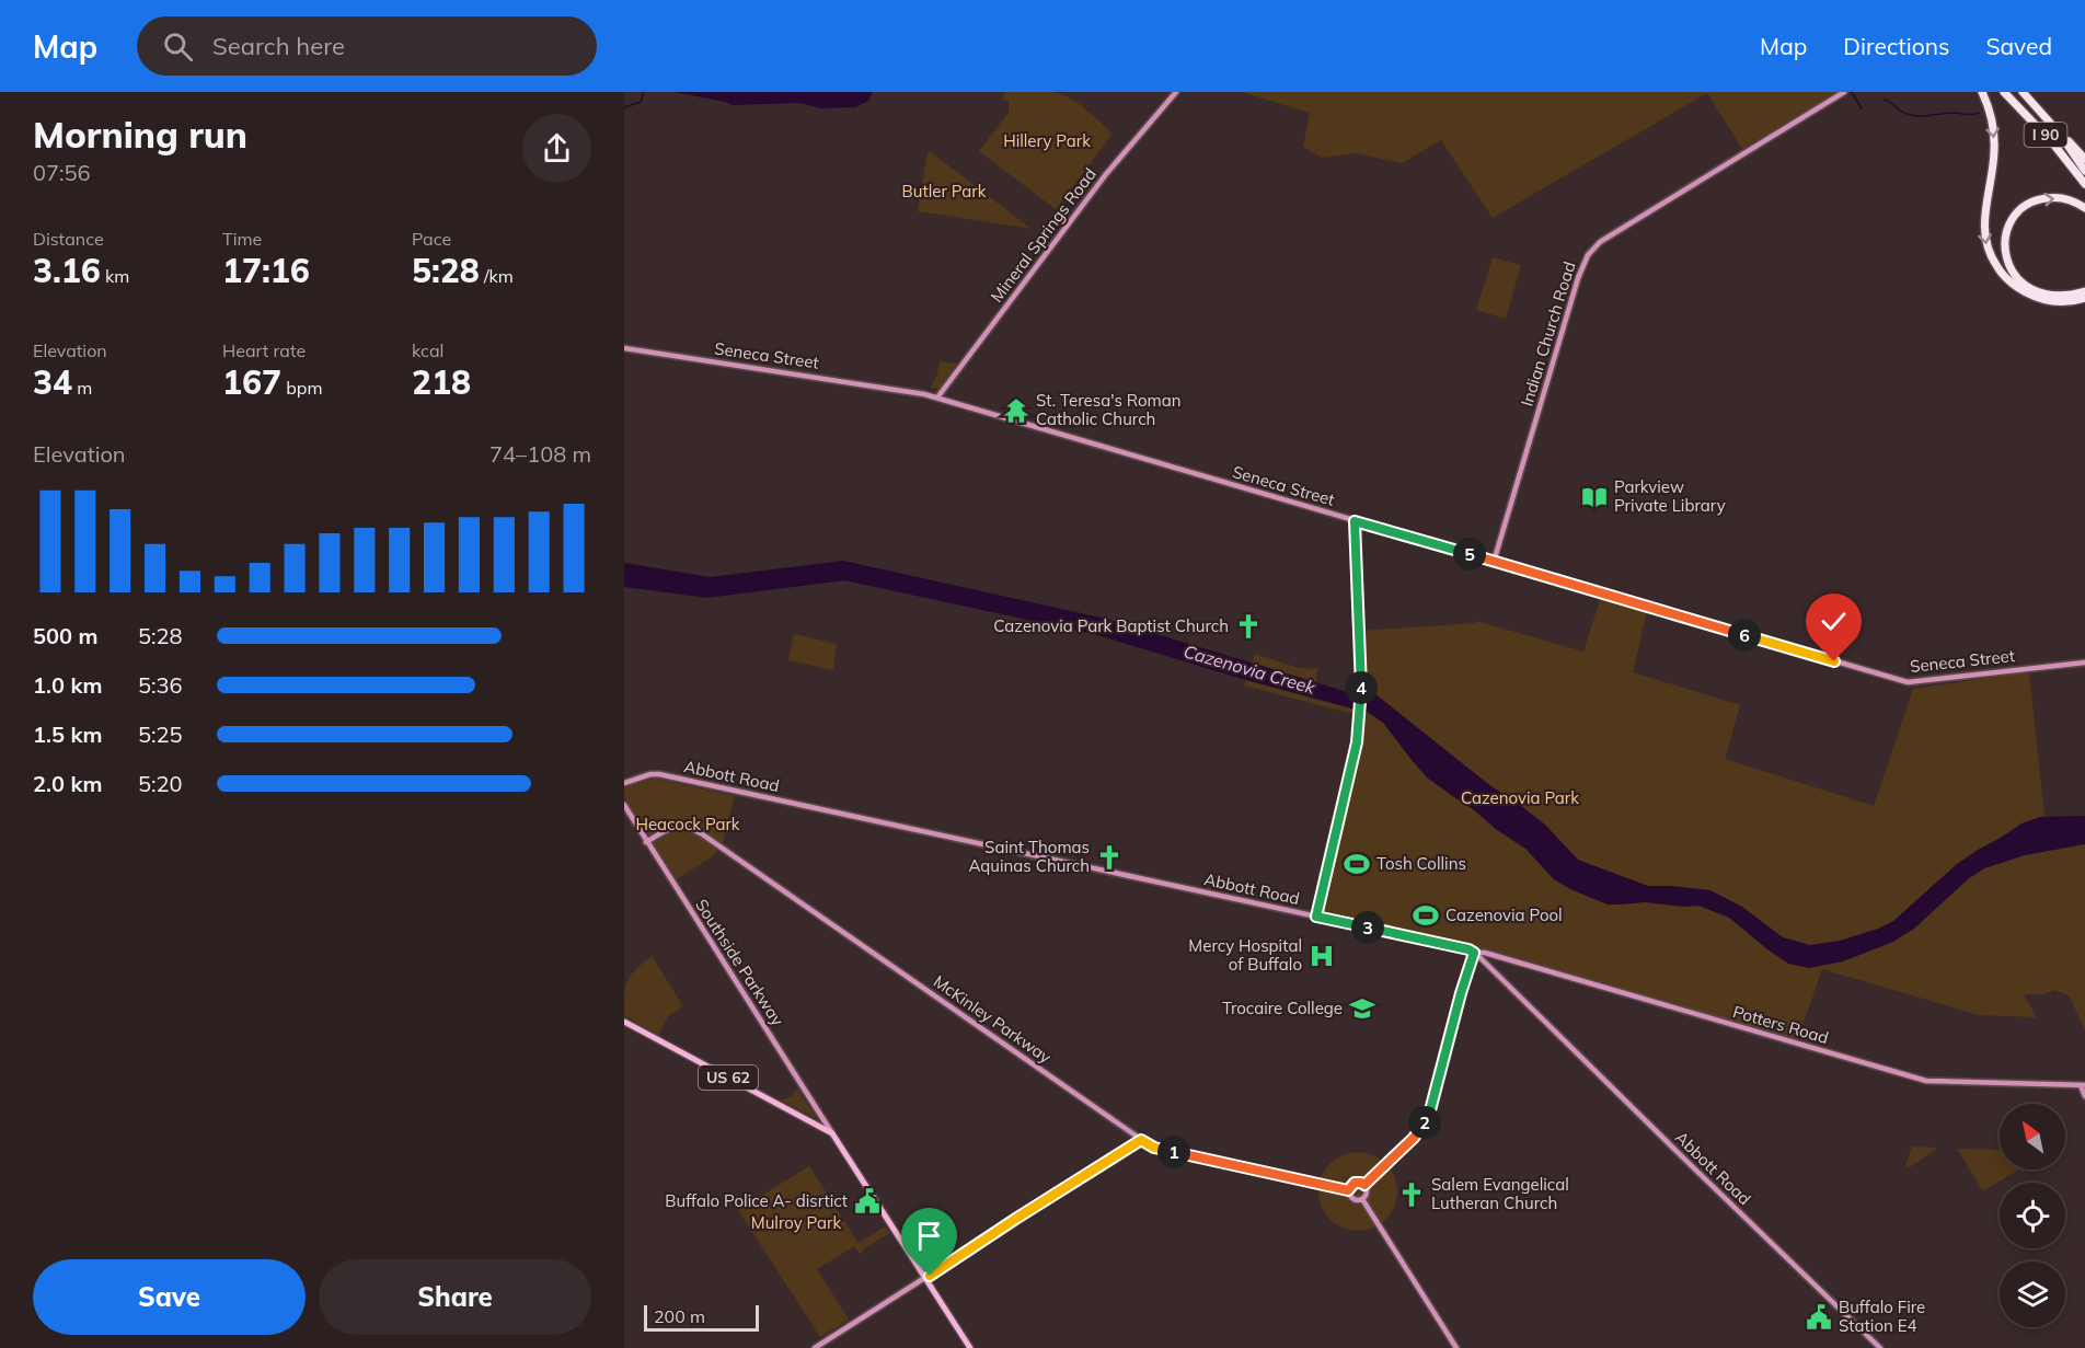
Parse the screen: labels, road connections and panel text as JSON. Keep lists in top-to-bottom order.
{
  "streets": {
    "highway": ["I 90"],
    "main road": ["US 62"],
    "street": [
      "Mineral Springs Road",
      "Indian Church Road",
      "Seneca Street",
      "Abbott Road",
      "Southside Parkway",
      "McKinley Parkway",
      "Potters Road"
    ]
  },
  "crossings": [
    ["Mineral Springs Road", "Seneca Street"],
    ["Indian Church Road", "Seneca Street"],
    ["Abbott Road", "Potters Road"],
    ["Southside Parkway", "McKinley Parkway"],
    ["Southside Parkway", "US 62"]
  ],
  "water": ["Cazenovia Creek"],
  "parks": [
    "Hillery Park",
    "Butler Park",
    "Cazenovia Park",
    "Heacock Park",
    "Mulroy Park"
  ],
  "places": {
    "temple": ["St. Teresa's Roman Catholic Church"],
    "library": ["Parkview Private Library"],
    "church": ["Cazenovia Park Baptist Church", "Saint Thomas Aquinas Church", "Salem Evangelical Lutheran Church"],
    "sports": ["Tosh Collins", "Cazenovia Pool"],
    "hospital": ["Mercy Hospital of Buffalo"],
    "school or university": ["Trocaire College"],
    "public building": ["Buffalo Police A- disrtict", "Buffalo Fire Station E4"]
  },
  "scale_bar": "200 m",
  "north": "top left",
  "page": {
    "header": "Map",
    "search": "Search here",
    "nav": ["Map", "Directions", "Saved"],
    "heading": ["Morning run", "07:56"],
    "stats": [
      ["Distance", "3.16 km"],
      ["Time", "17:16"],
      ["Pace", "5:28 /km"],
      ["Elevation", "34 m"],
      ["Heart rate", "167 bpm"],
      ["kcal", "218"]
    ],
    "chart": ["Elevation", "74–108 m"],
    "pins": [
      "5",
      "6",
      "4",
      "3",
      "2",
      "1"
    ],
    "list": [
      {
        "name": "500 m",
        "note": "5:28"
      },
      {
        "name": "1.0 km",
        "note": "5:36"
      },
      {
        "name": "1.5 km",
        "note": "5:25"
      },
      {
        "name": "2.0 km",
        "note": "5:20"
      }
    ],
    "buttons": ["Save", "Share"],
    "scale": "200 m"
  }
}
